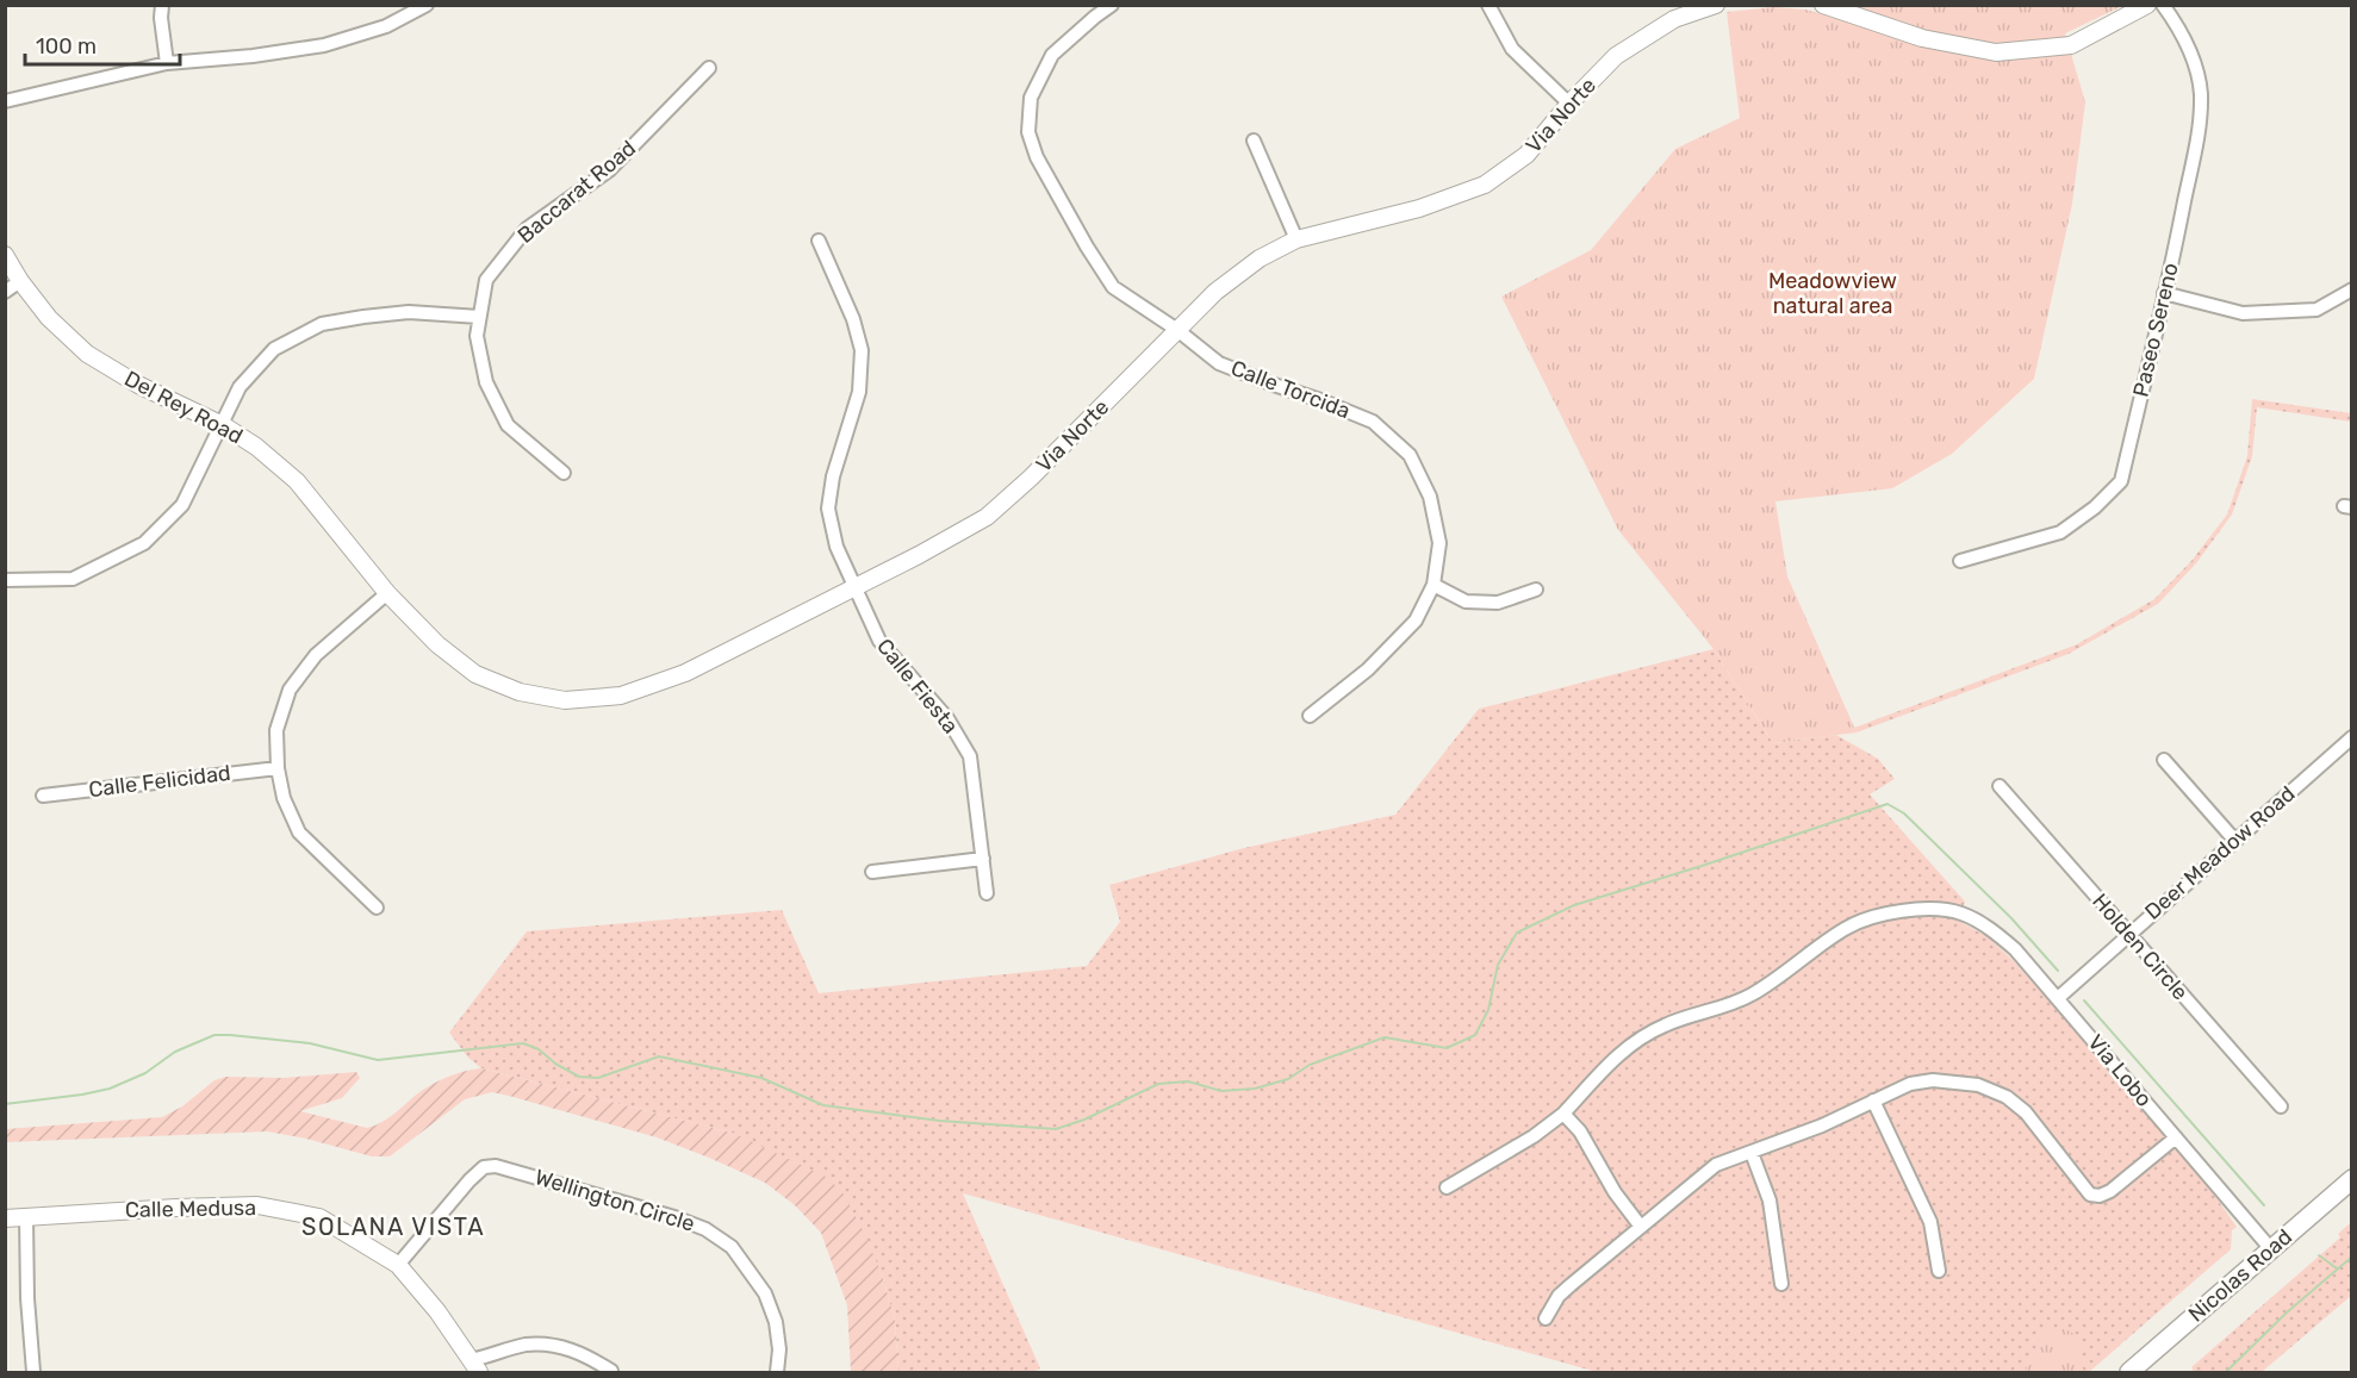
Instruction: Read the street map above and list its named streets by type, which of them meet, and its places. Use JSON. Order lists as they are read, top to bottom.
{
  "streets": {
    "main road": ["Nicolas Road"],
    "street": [
      "Via Norte",
      "Baccarat Road",
      "Paseo Sereno",
      "Calle Torcida",
      "Del Rey Road",
      "Calle Fiesta",
      "Calle Felicidad",
      "Deer Meadow Road",
      "Holden Circle",
      "Via Lobo",
      "Wellington Circle",
      "Calle Medusa"
    ]
  },
  "crossings": [
    ["Via Norte", "Calle Torcida"],
    ["Via Norte", "Del Rey Road"],
    ["Via Norte", "Calle Fiesta"],
    ["Deer Meadow Road", "Holden Circle"],
    ["Deer Meadow Road", "Via Lobo"],
    ["Via Lobo", "Nicolas Road"],
    ["Wellington Circle", "Calle Medusa"]
  ],
  "districts": ["SOLANA VISTA"],
  "parks": ["Meadowview natural area"],
  "scale_bar": "100 m"
}
